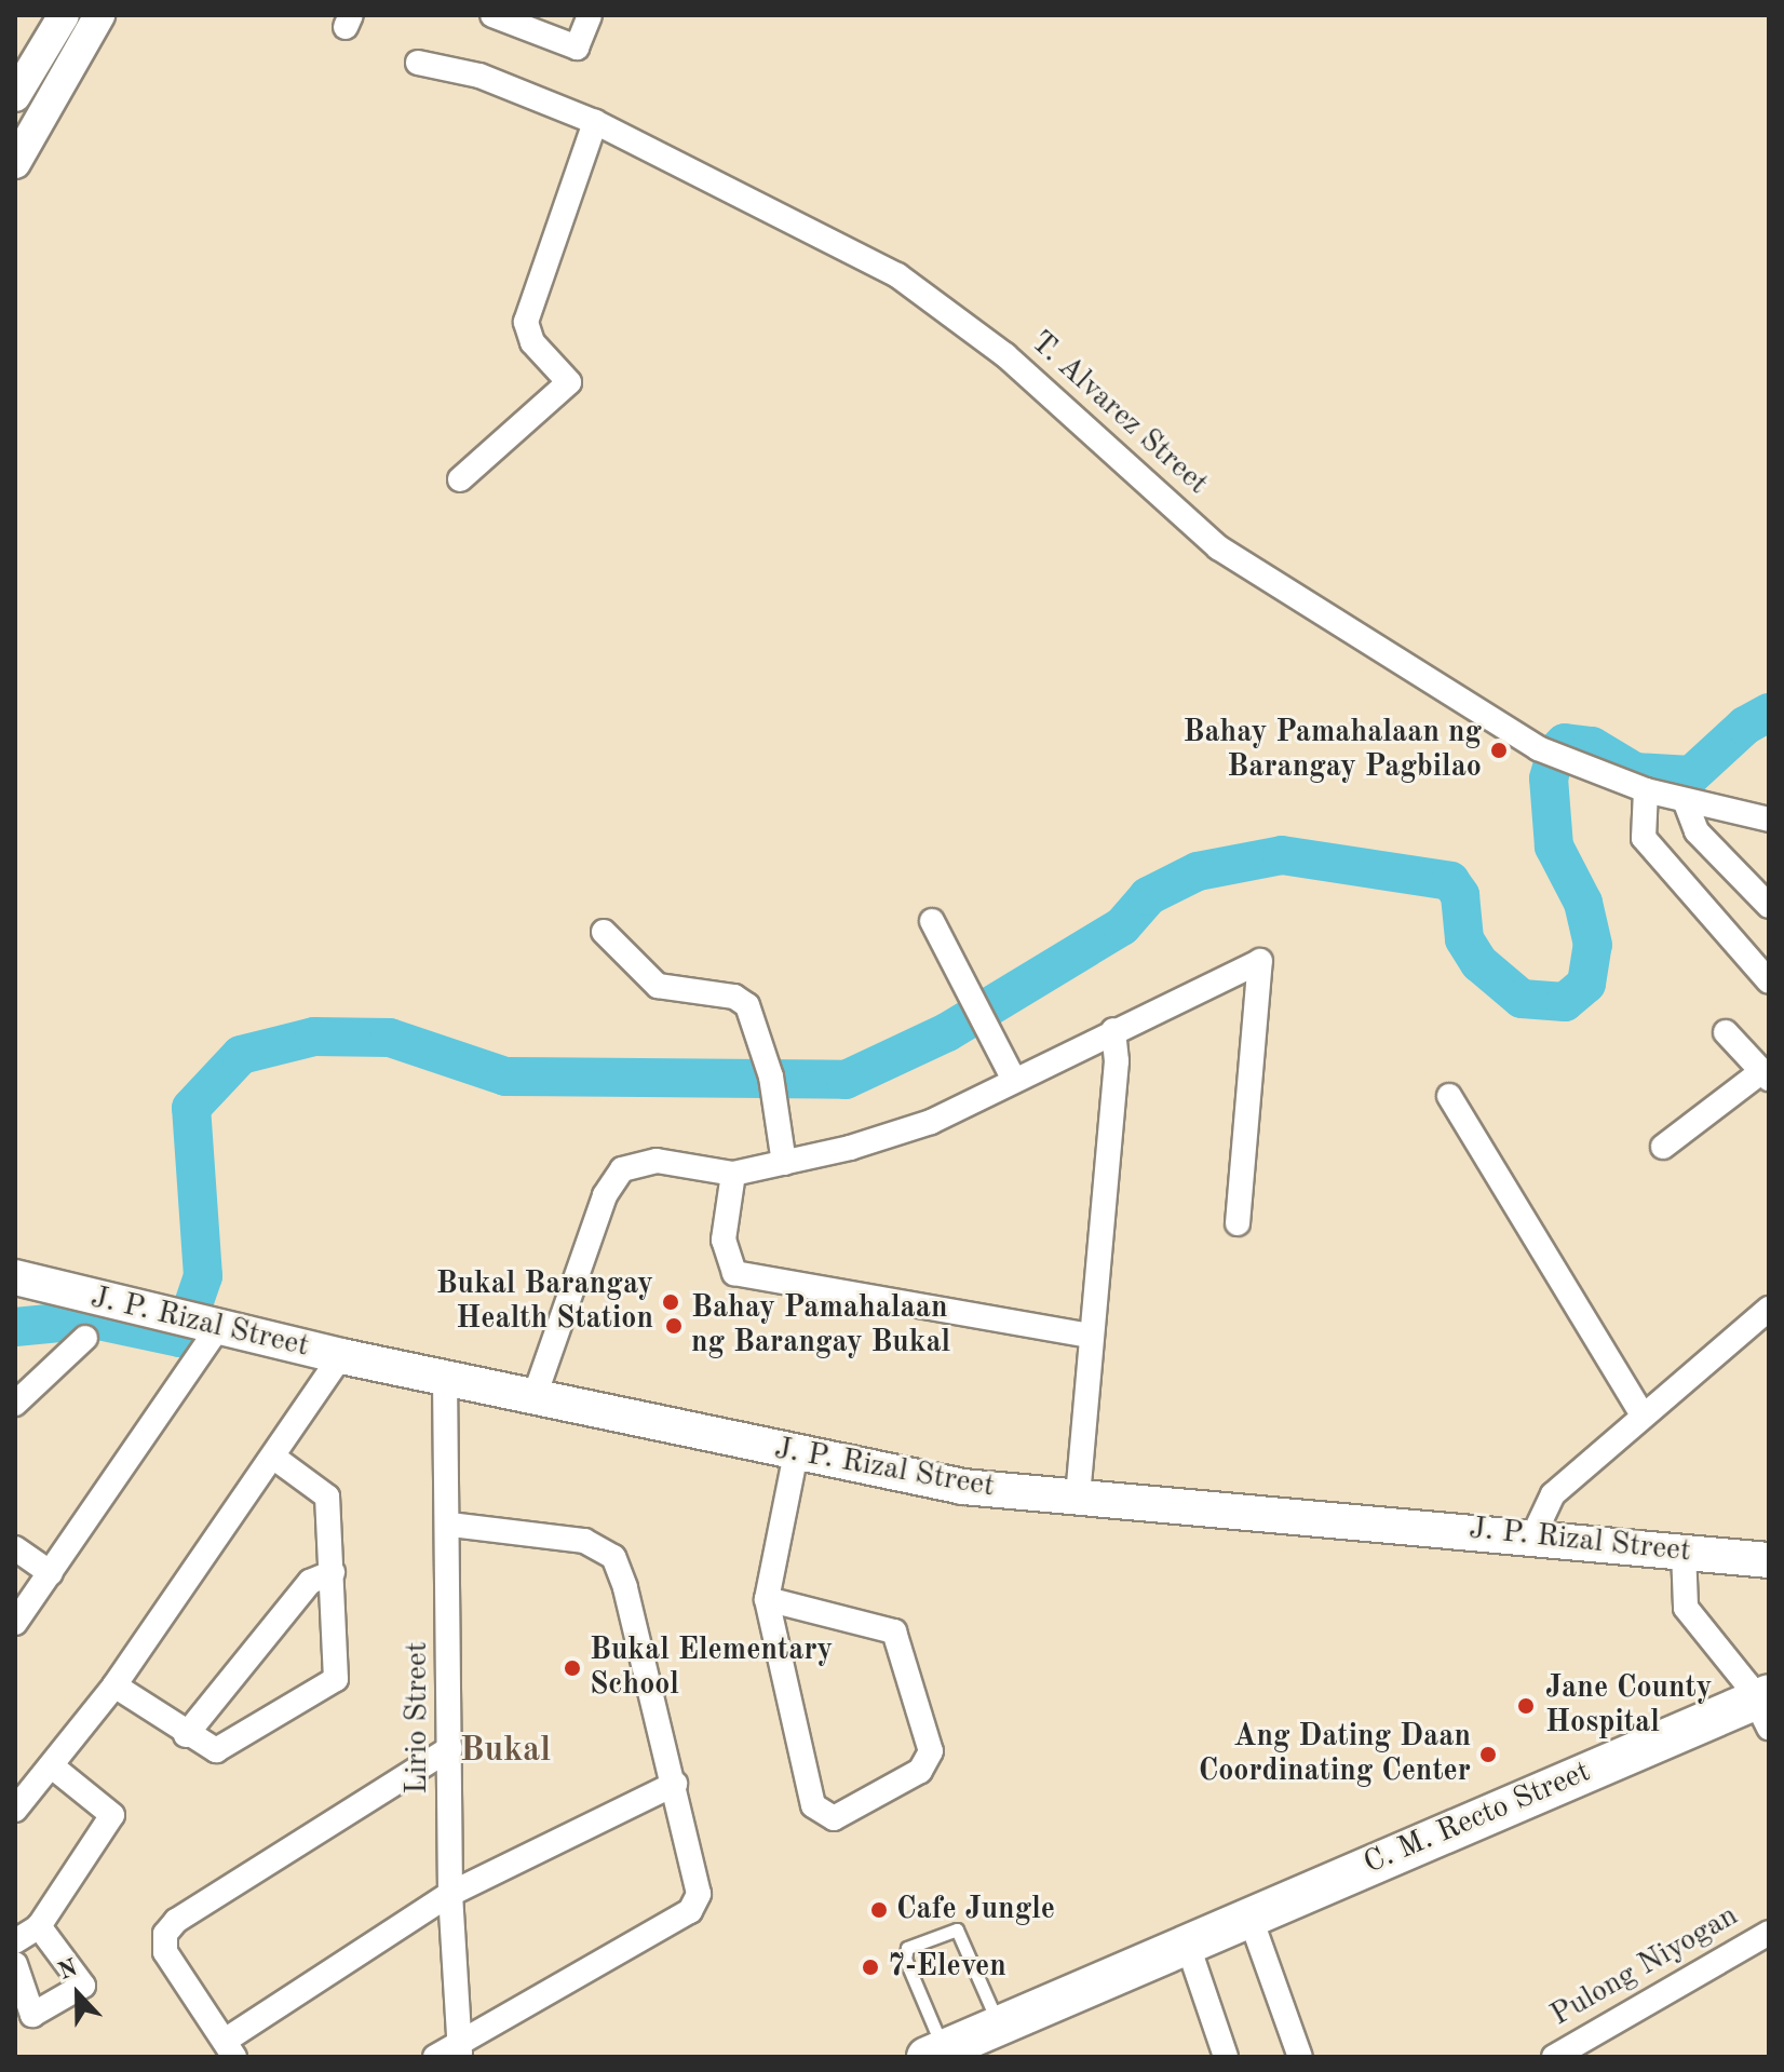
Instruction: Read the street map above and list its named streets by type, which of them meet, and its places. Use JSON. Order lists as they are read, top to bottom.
{
  "streets": {
    "main road": ["J. P. Rizal Street", "C. M. Recto Street"],
    "street": ["T. Alvarez Street", "Lirio Street", "Pulong Niyogan"]
  },
  "crossings": [
    ["J. P. Rizal Street", "Lirio Street"]
  ],
  "districts": ["Bukal"],
  "places": [
    "Bahay Pamahalaan ng Barangay Pagbilao",
    "Bukal Barangay Health Station",
    "Bahay Pamahalaan ng Barangay Bukal",
    "Bukal Elementary School",
    "Jane County Hospital",
    "Ang Dating Daan Coordinating Center",
    "Cafe Jungle",
    "7-Eleven"
  ],
  "north": "top"
}
